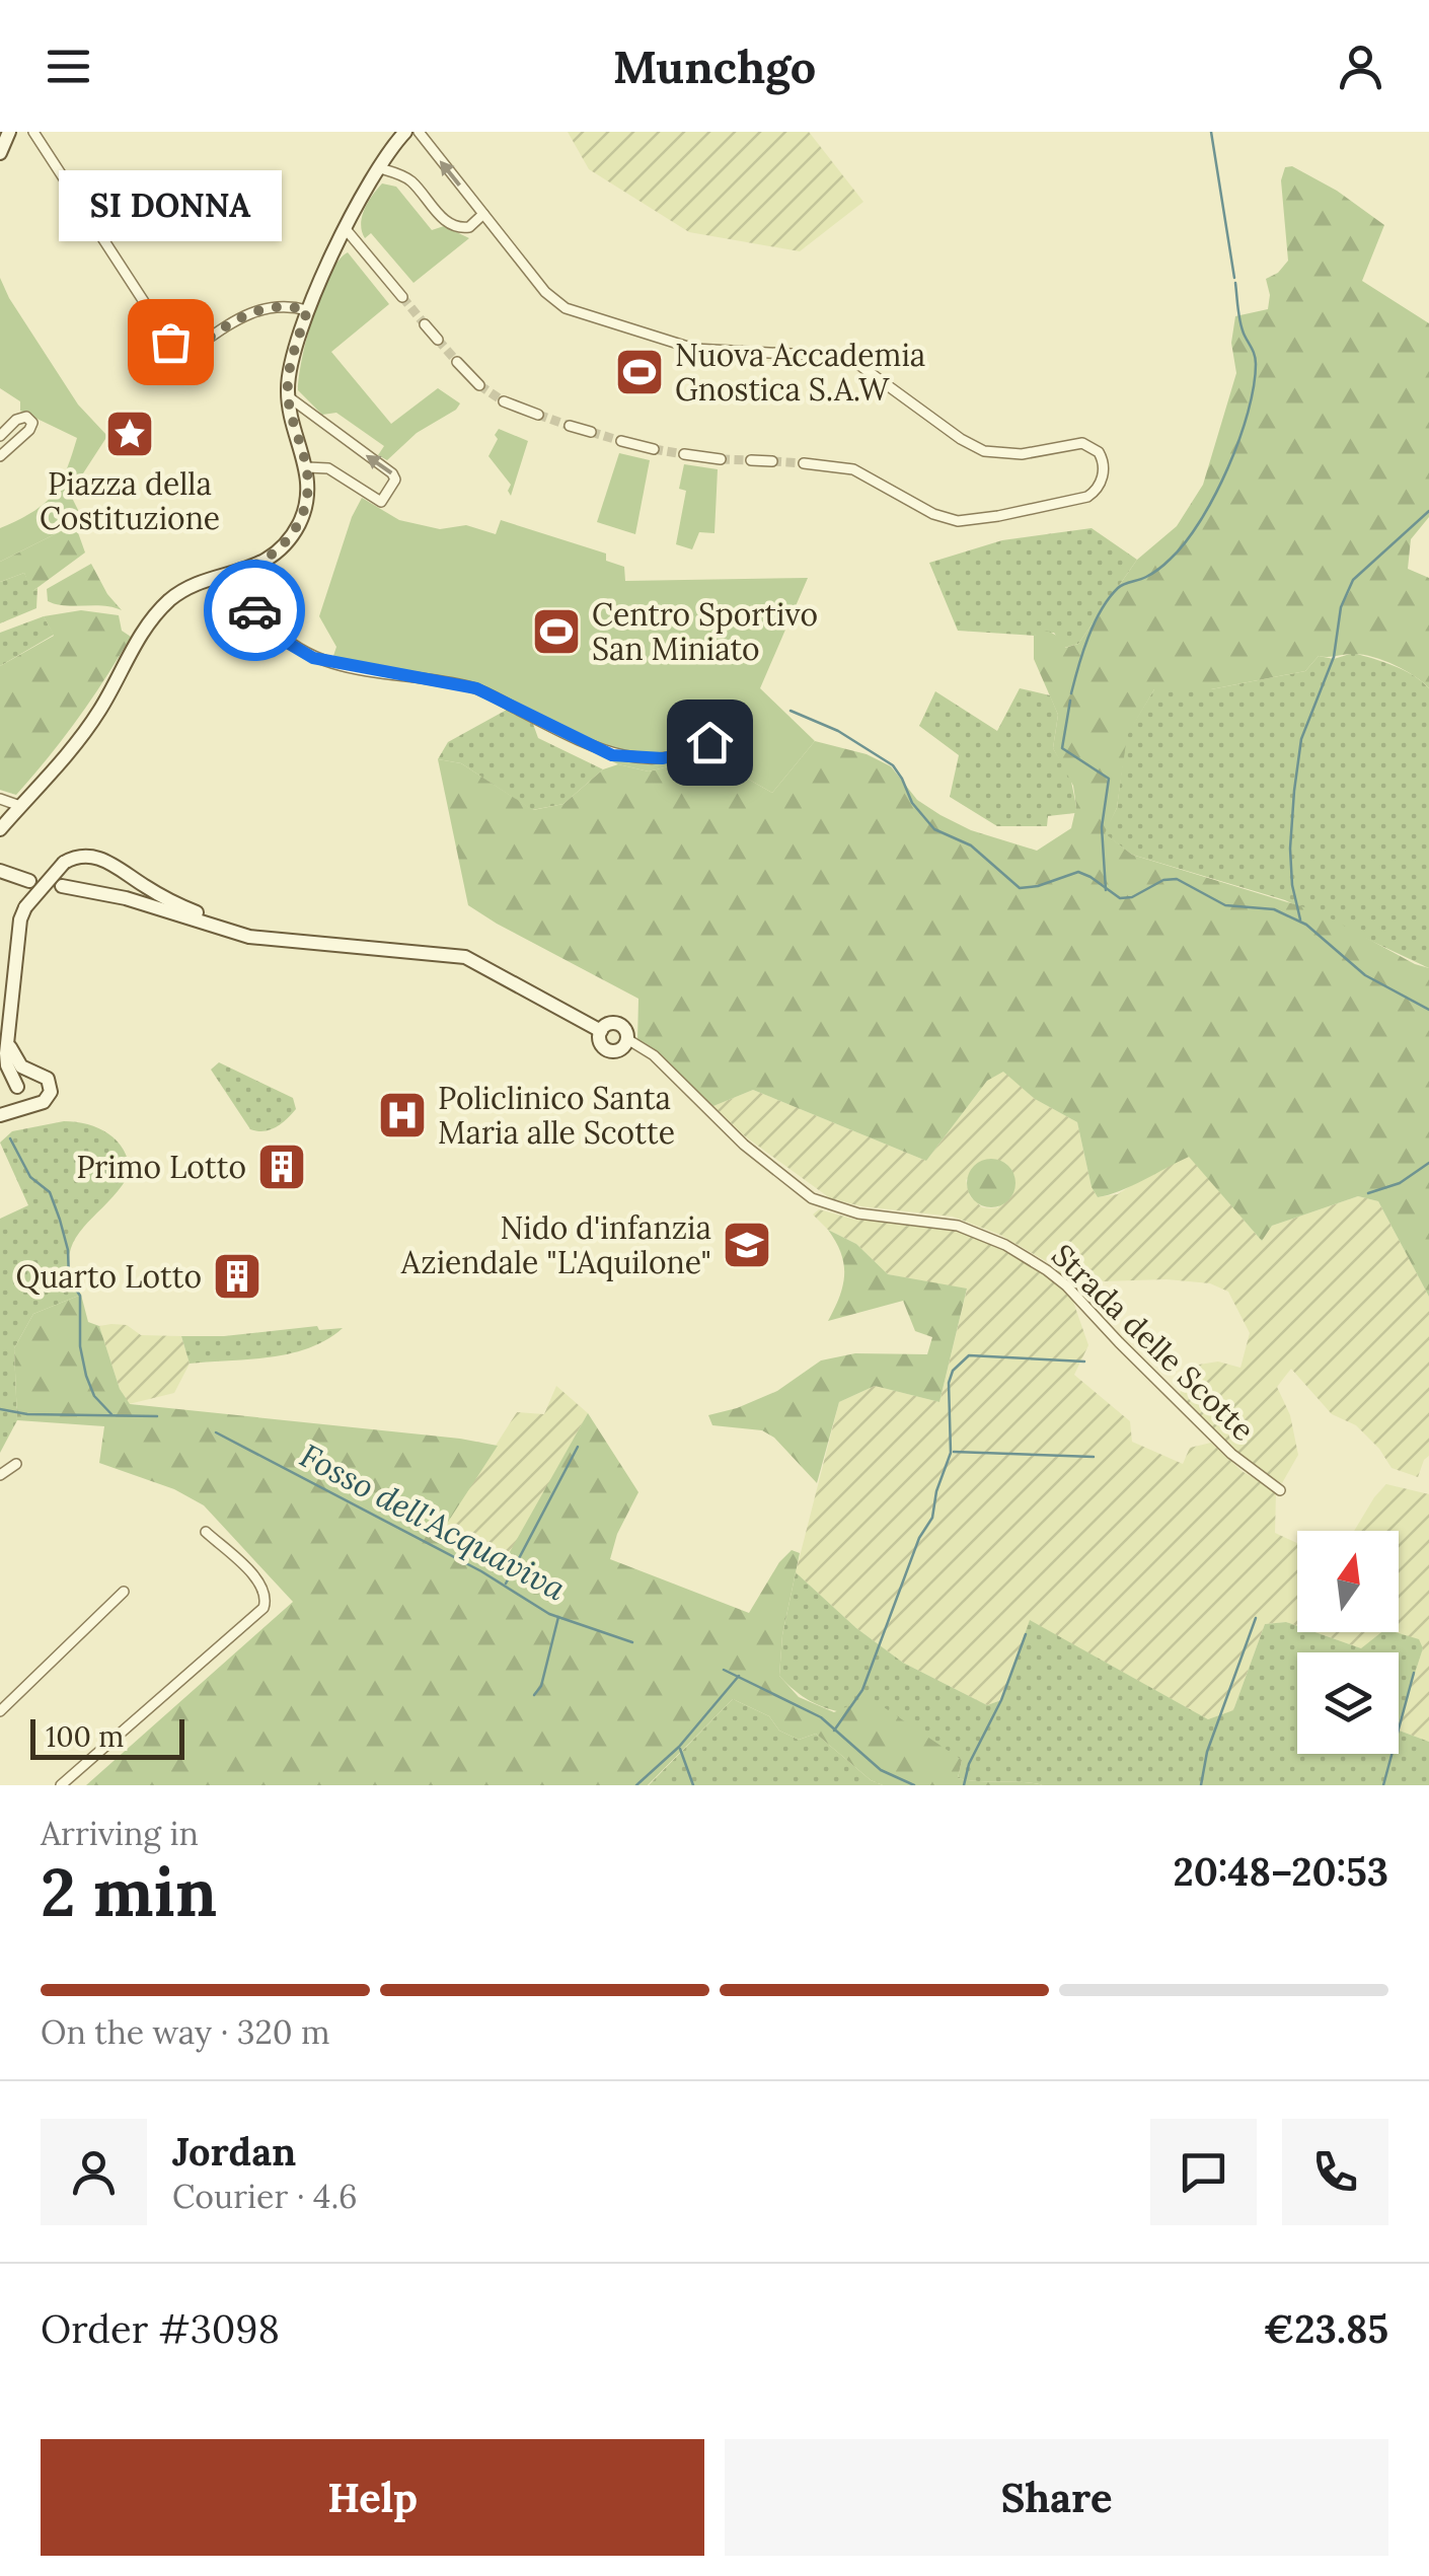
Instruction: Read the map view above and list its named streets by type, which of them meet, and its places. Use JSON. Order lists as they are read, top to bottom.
{
  "streets": {
    "street": ["Strada delle Scotte"]
  },
  "water": ["Fosso dell'Acquaviva"],
  "places": {
    "other": ["SI DONNA"],
    "sports": ["Nuova Accademia Gnostica S.A.W", "Centro Sportivo San Miniato"],
    "place": ["Piazza della Costituzione"],
    "hospital": ["Policlinico Santa Maria alle Scotte"],
    "building": ["Primo Lotto", "Quarto Lotto"],
    "school or university": ["Nido d'infanzia Aziendale \"L'Aquilone\""]
  },
  "scale_bar": "100 m",
  "north": "top",
  "page": {
    "header": "Munchgo",
    "bubble": "SI DONNA",
    "scale": "100 m",
    "heading": ["2 min", "Arriving in", "20:48–20:53"],
    "panel": [
      "Jordan",
      "Courier · 4.6",
      "Order #3098",
      "€23.85"
    ],
    "bar": "On the way · 320 m",
    "buttons": ["Help", "Share"]
  }
}
